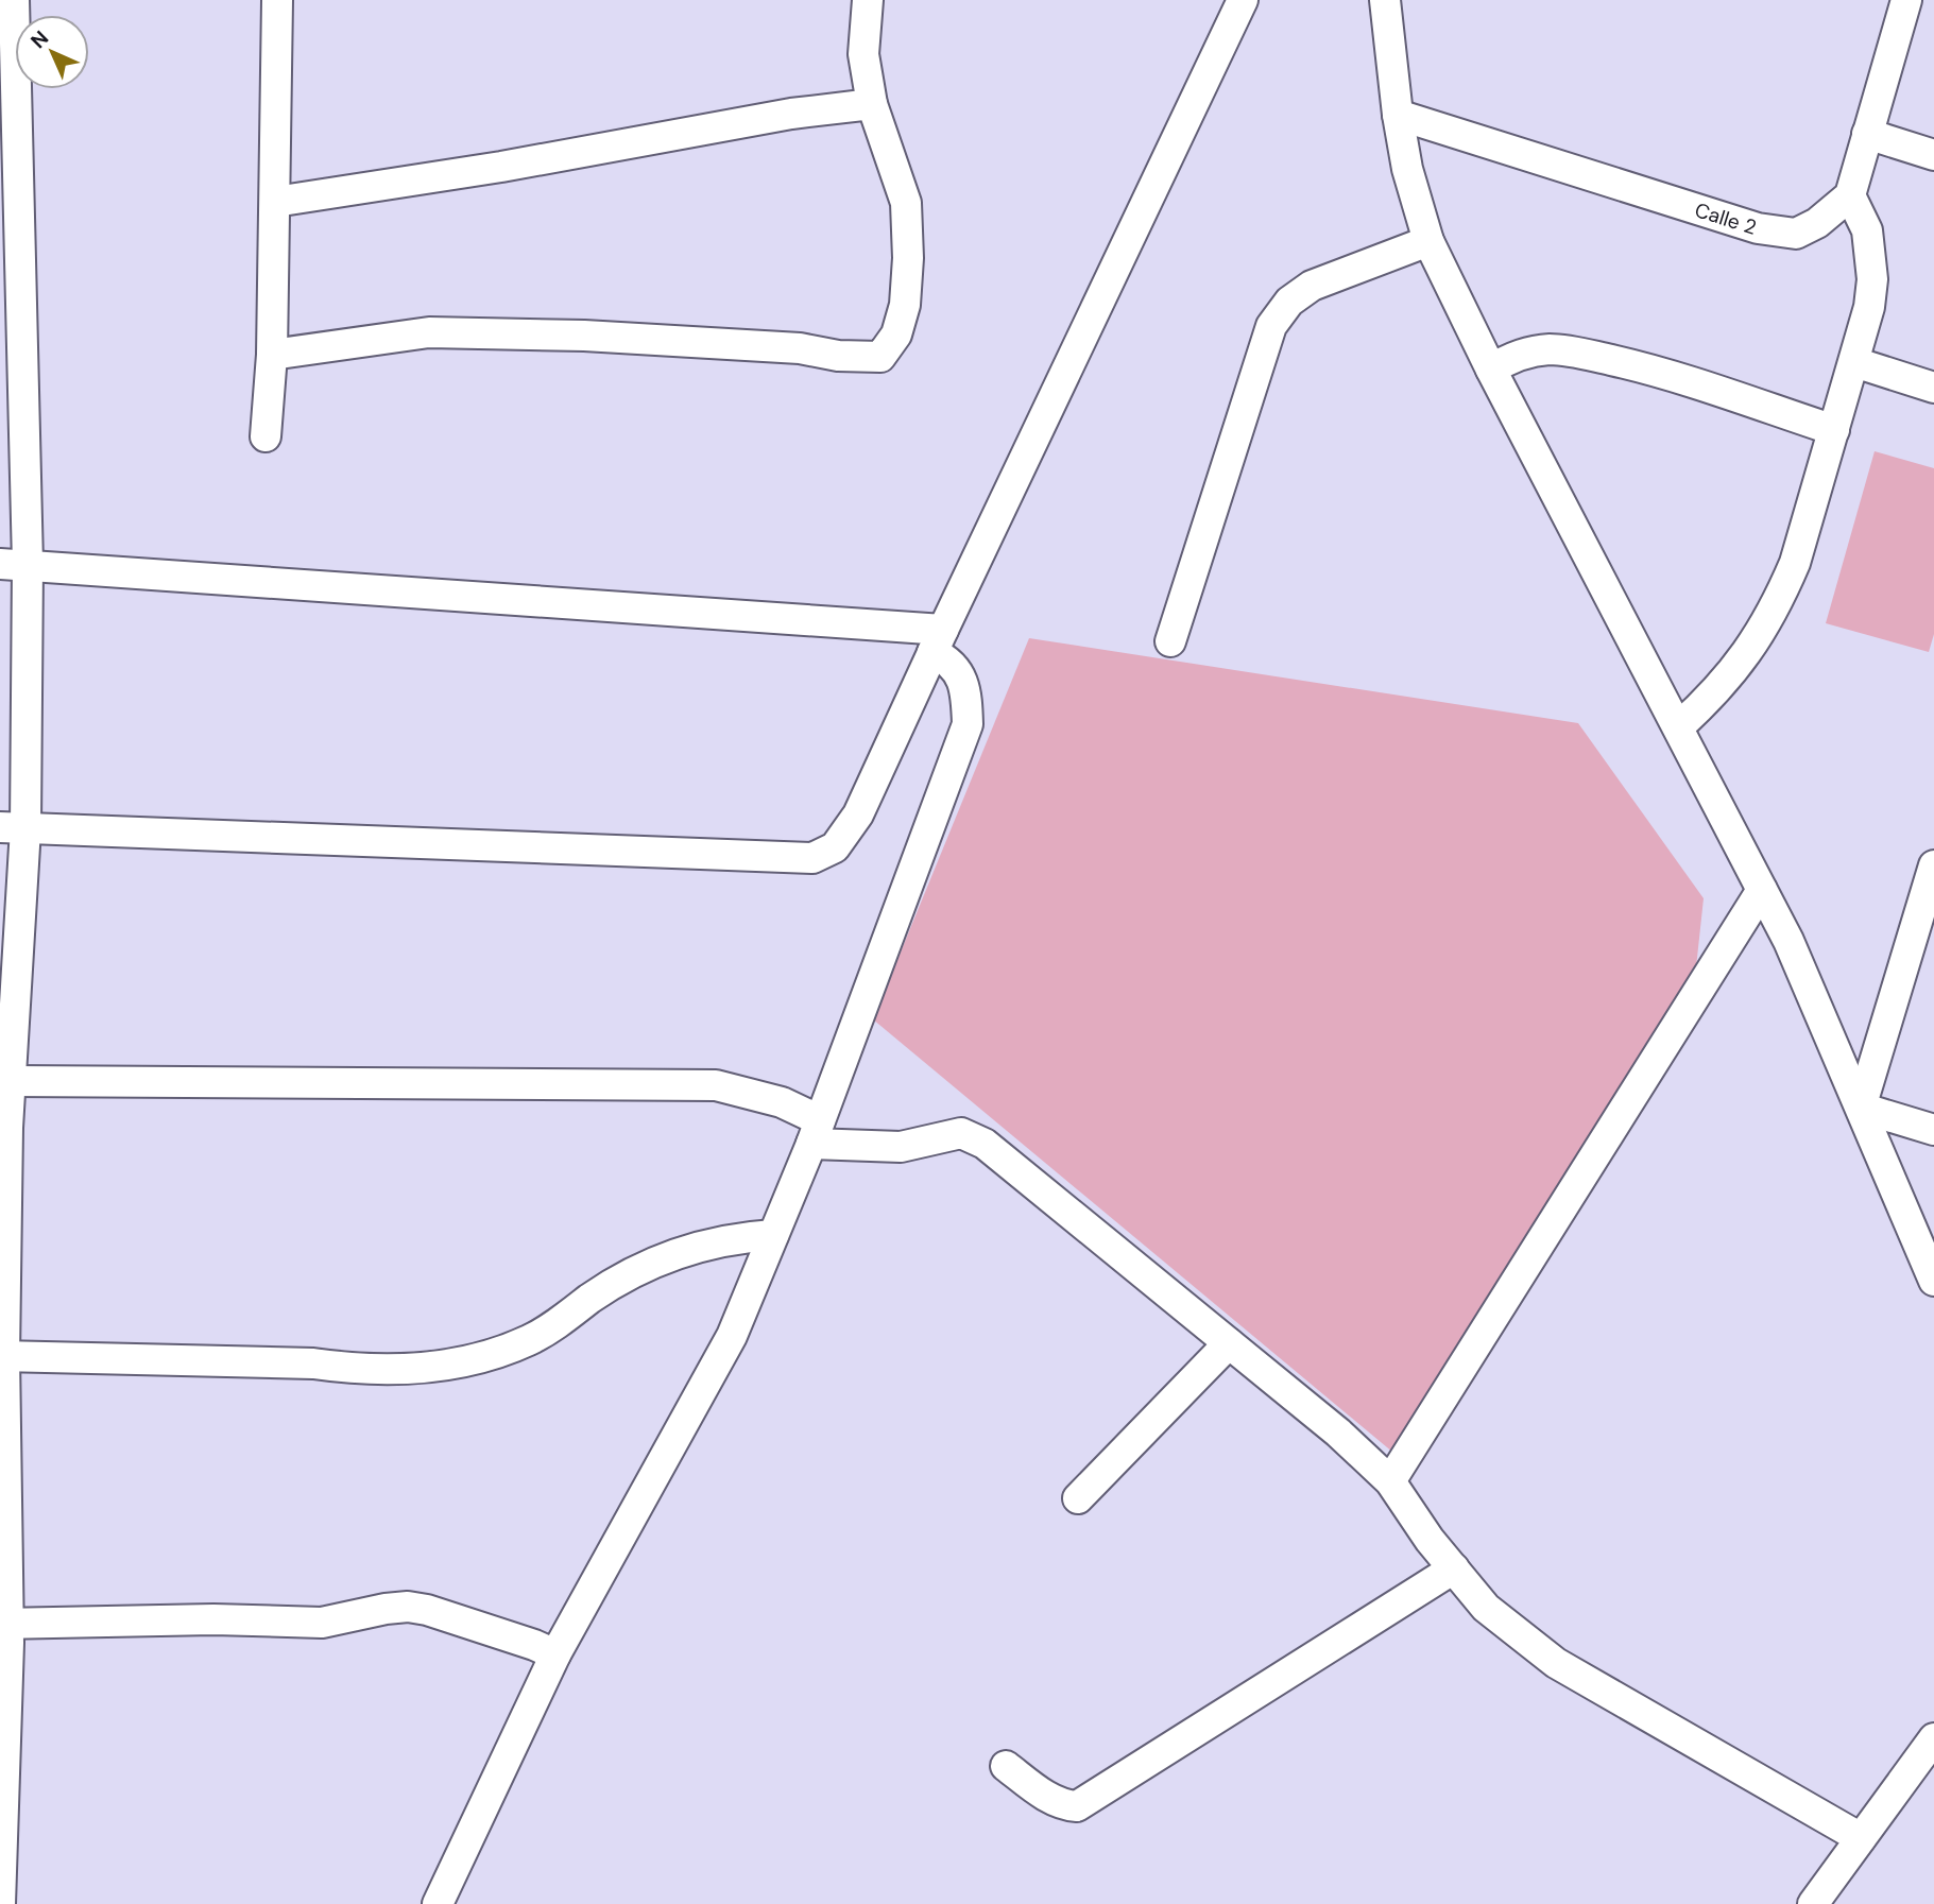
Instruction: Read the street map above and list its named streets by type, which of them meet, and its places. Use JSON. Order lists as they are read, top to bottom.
{
  "streets": {
    "street": ["Calle 2"]
  },
  "north": "top left"
}
